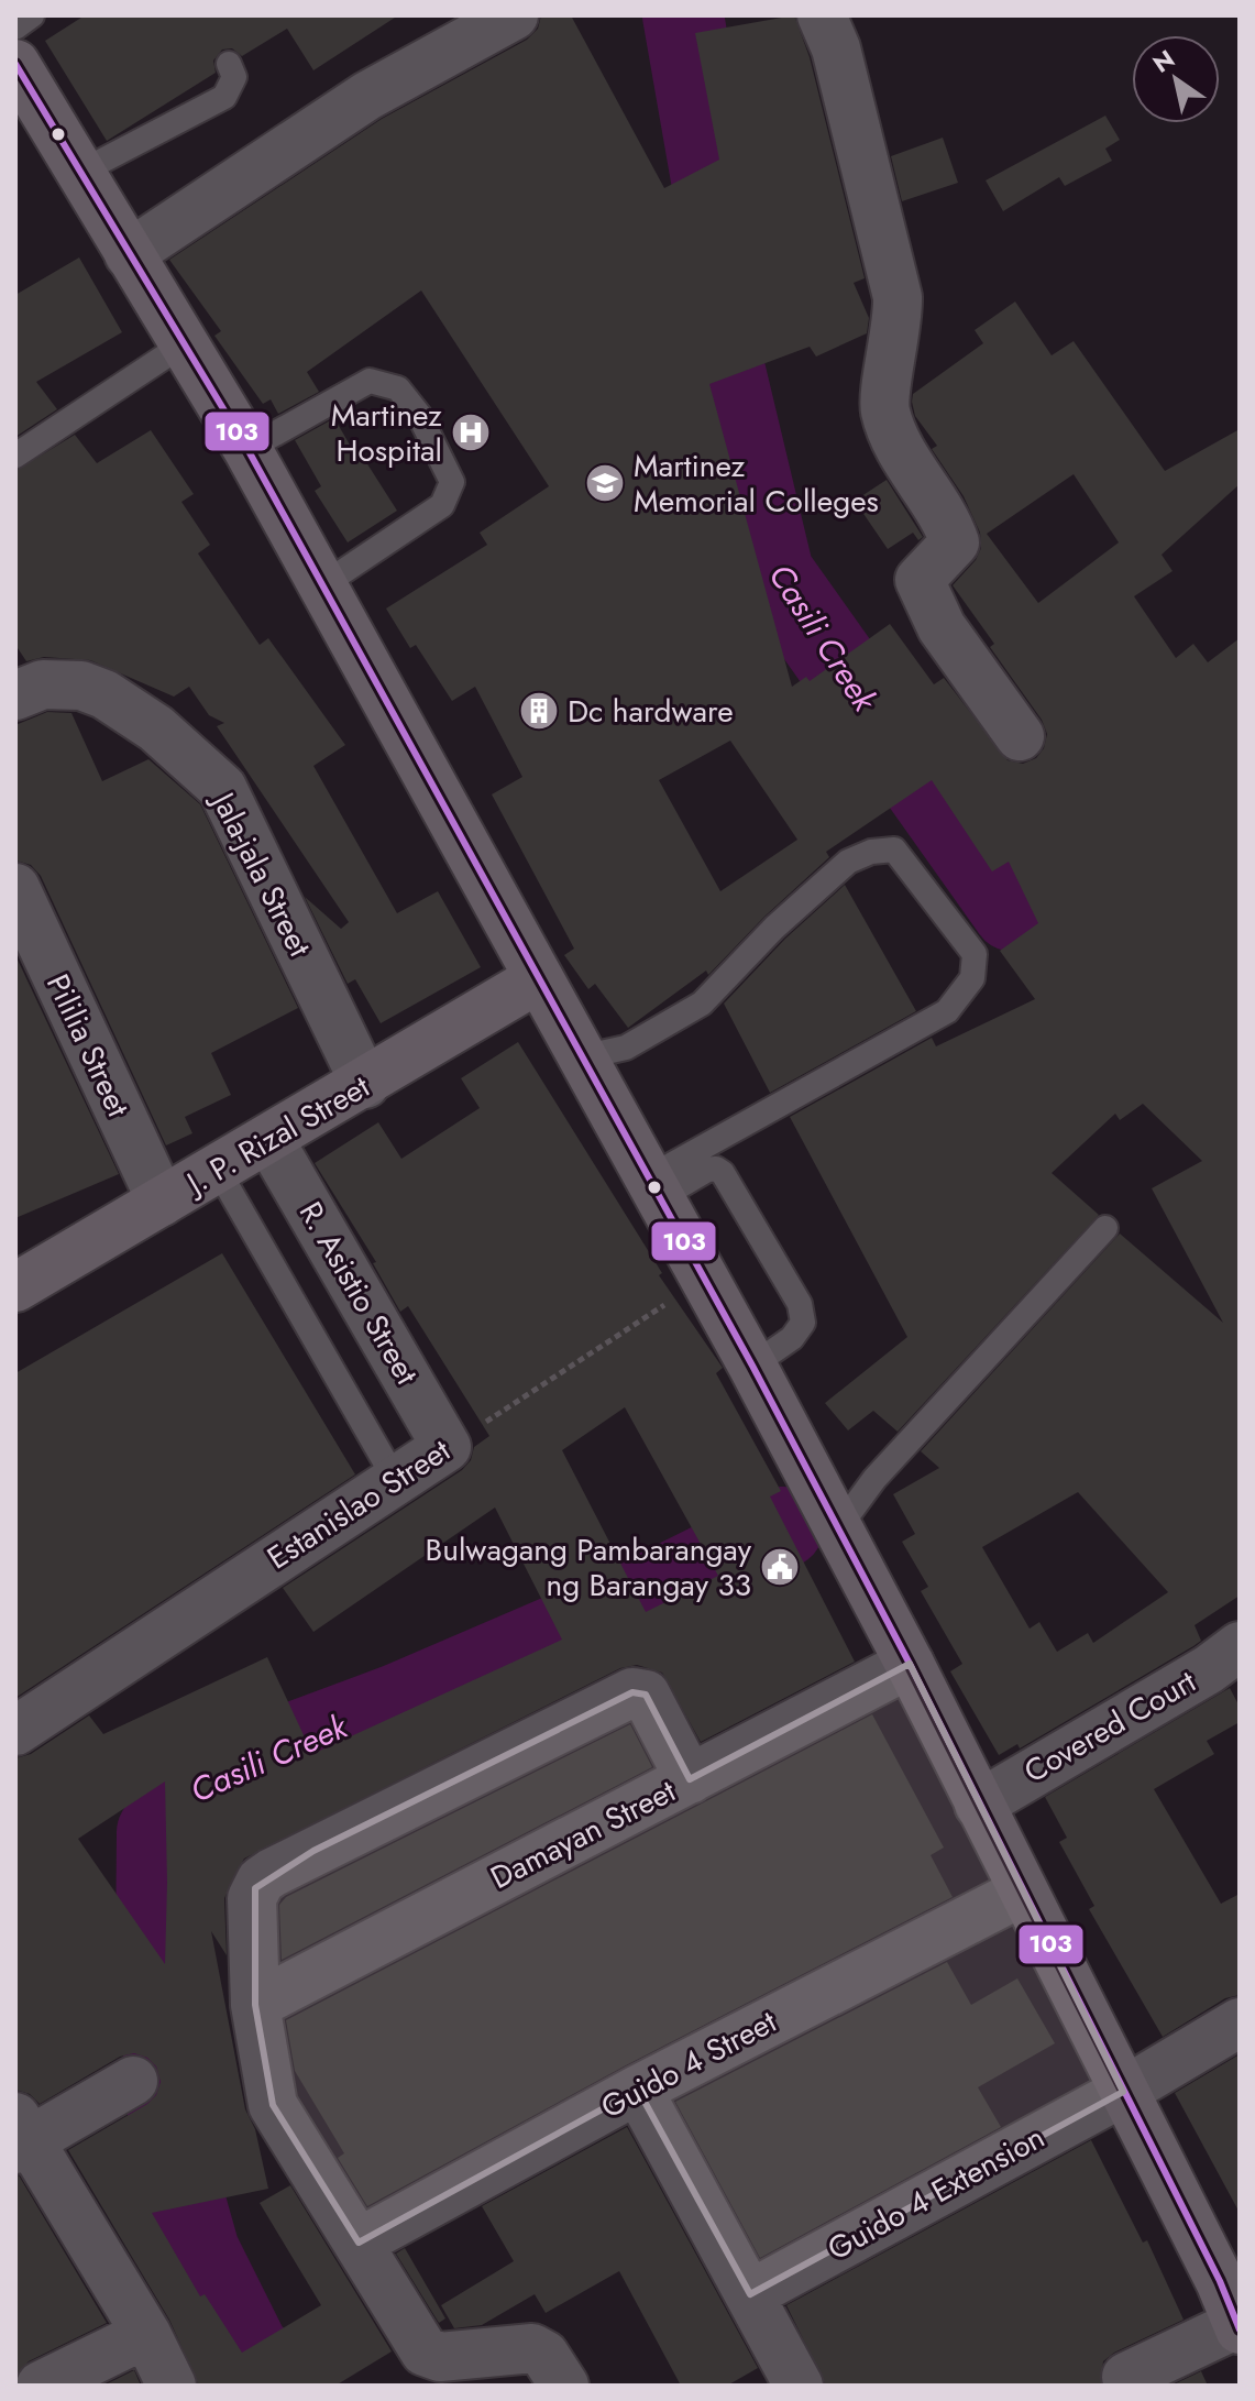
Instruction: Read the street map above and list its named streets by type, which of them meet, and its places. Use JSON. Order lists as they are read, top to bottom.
{
  "streets": {
    "main road": ["J. P. Rizal Street"],
    "street": [
      "Jala-jala Street",
      "Pililia Street",
      "R. Asistio Street",
      "Estanislao Street",
      "Covered Court",
      "Damayan Street",
      "Guido 4 Street",
      "Guido 4 Extension"
    ]
  },
  "crossings": [
    ["Jala-jala Street", "J. P. Rizal Street"],
    ["Pililia Street", "J. P. Rizal Street"],
    ["J. P. Rizal Street", "R. Asistio Street"],
    ["R. Asistio Street", "Estanislao Street"]
  ],
  "water": ["Casili Creek"],
  "places": {
    "hospital": ["Martinez Hospital"],
    "school or university": ["Martinez Memorial Colleges"],
    "building": ["Dc hardware"],
    "public building": ["Bulwagang Pambarangay ng Barangay 33"]
  },
  "lines": ["transit line 103"],
  "north": "top left"
}
